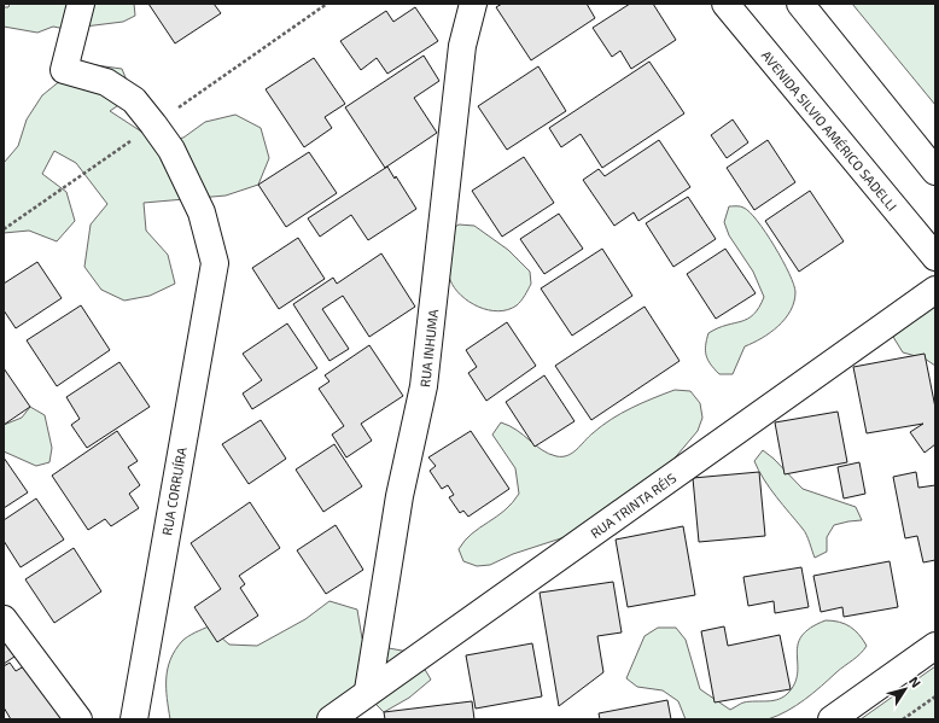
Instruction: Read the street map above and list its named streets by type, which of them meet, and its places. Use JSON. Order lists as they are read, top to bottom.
{
  "streets": {
    "street": [
      "AVENIDA SILVIO AMÉRICO SADELLI",
      "RUA INHUMA",
      "RUA CORRUÍRA",
      "RUA TRINTA RÉIS"
    ]
  },
  "crossings": [
    ["RUA INHUMA", "RUA TRINTA RÉIS"]
  ],
  "north": "top right"
}
